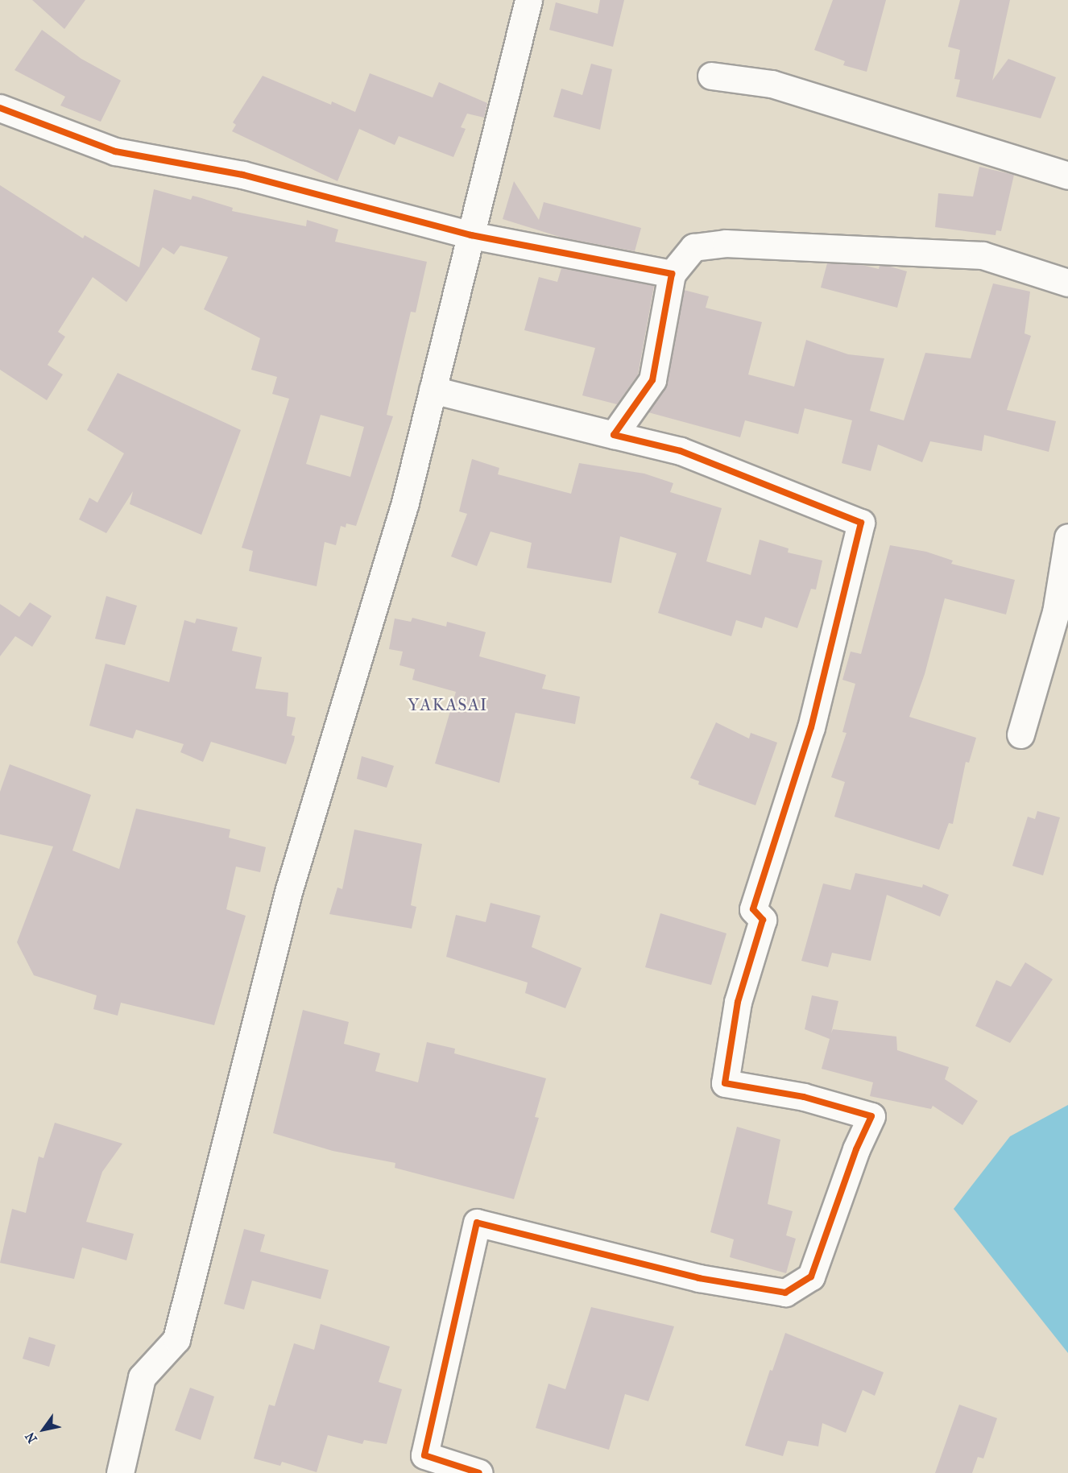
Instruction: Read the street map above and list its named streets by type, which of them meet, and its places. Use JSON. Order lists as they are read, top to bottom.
{
  "districts": ["YAKASAI"],
  "north": "bottom left"
}
